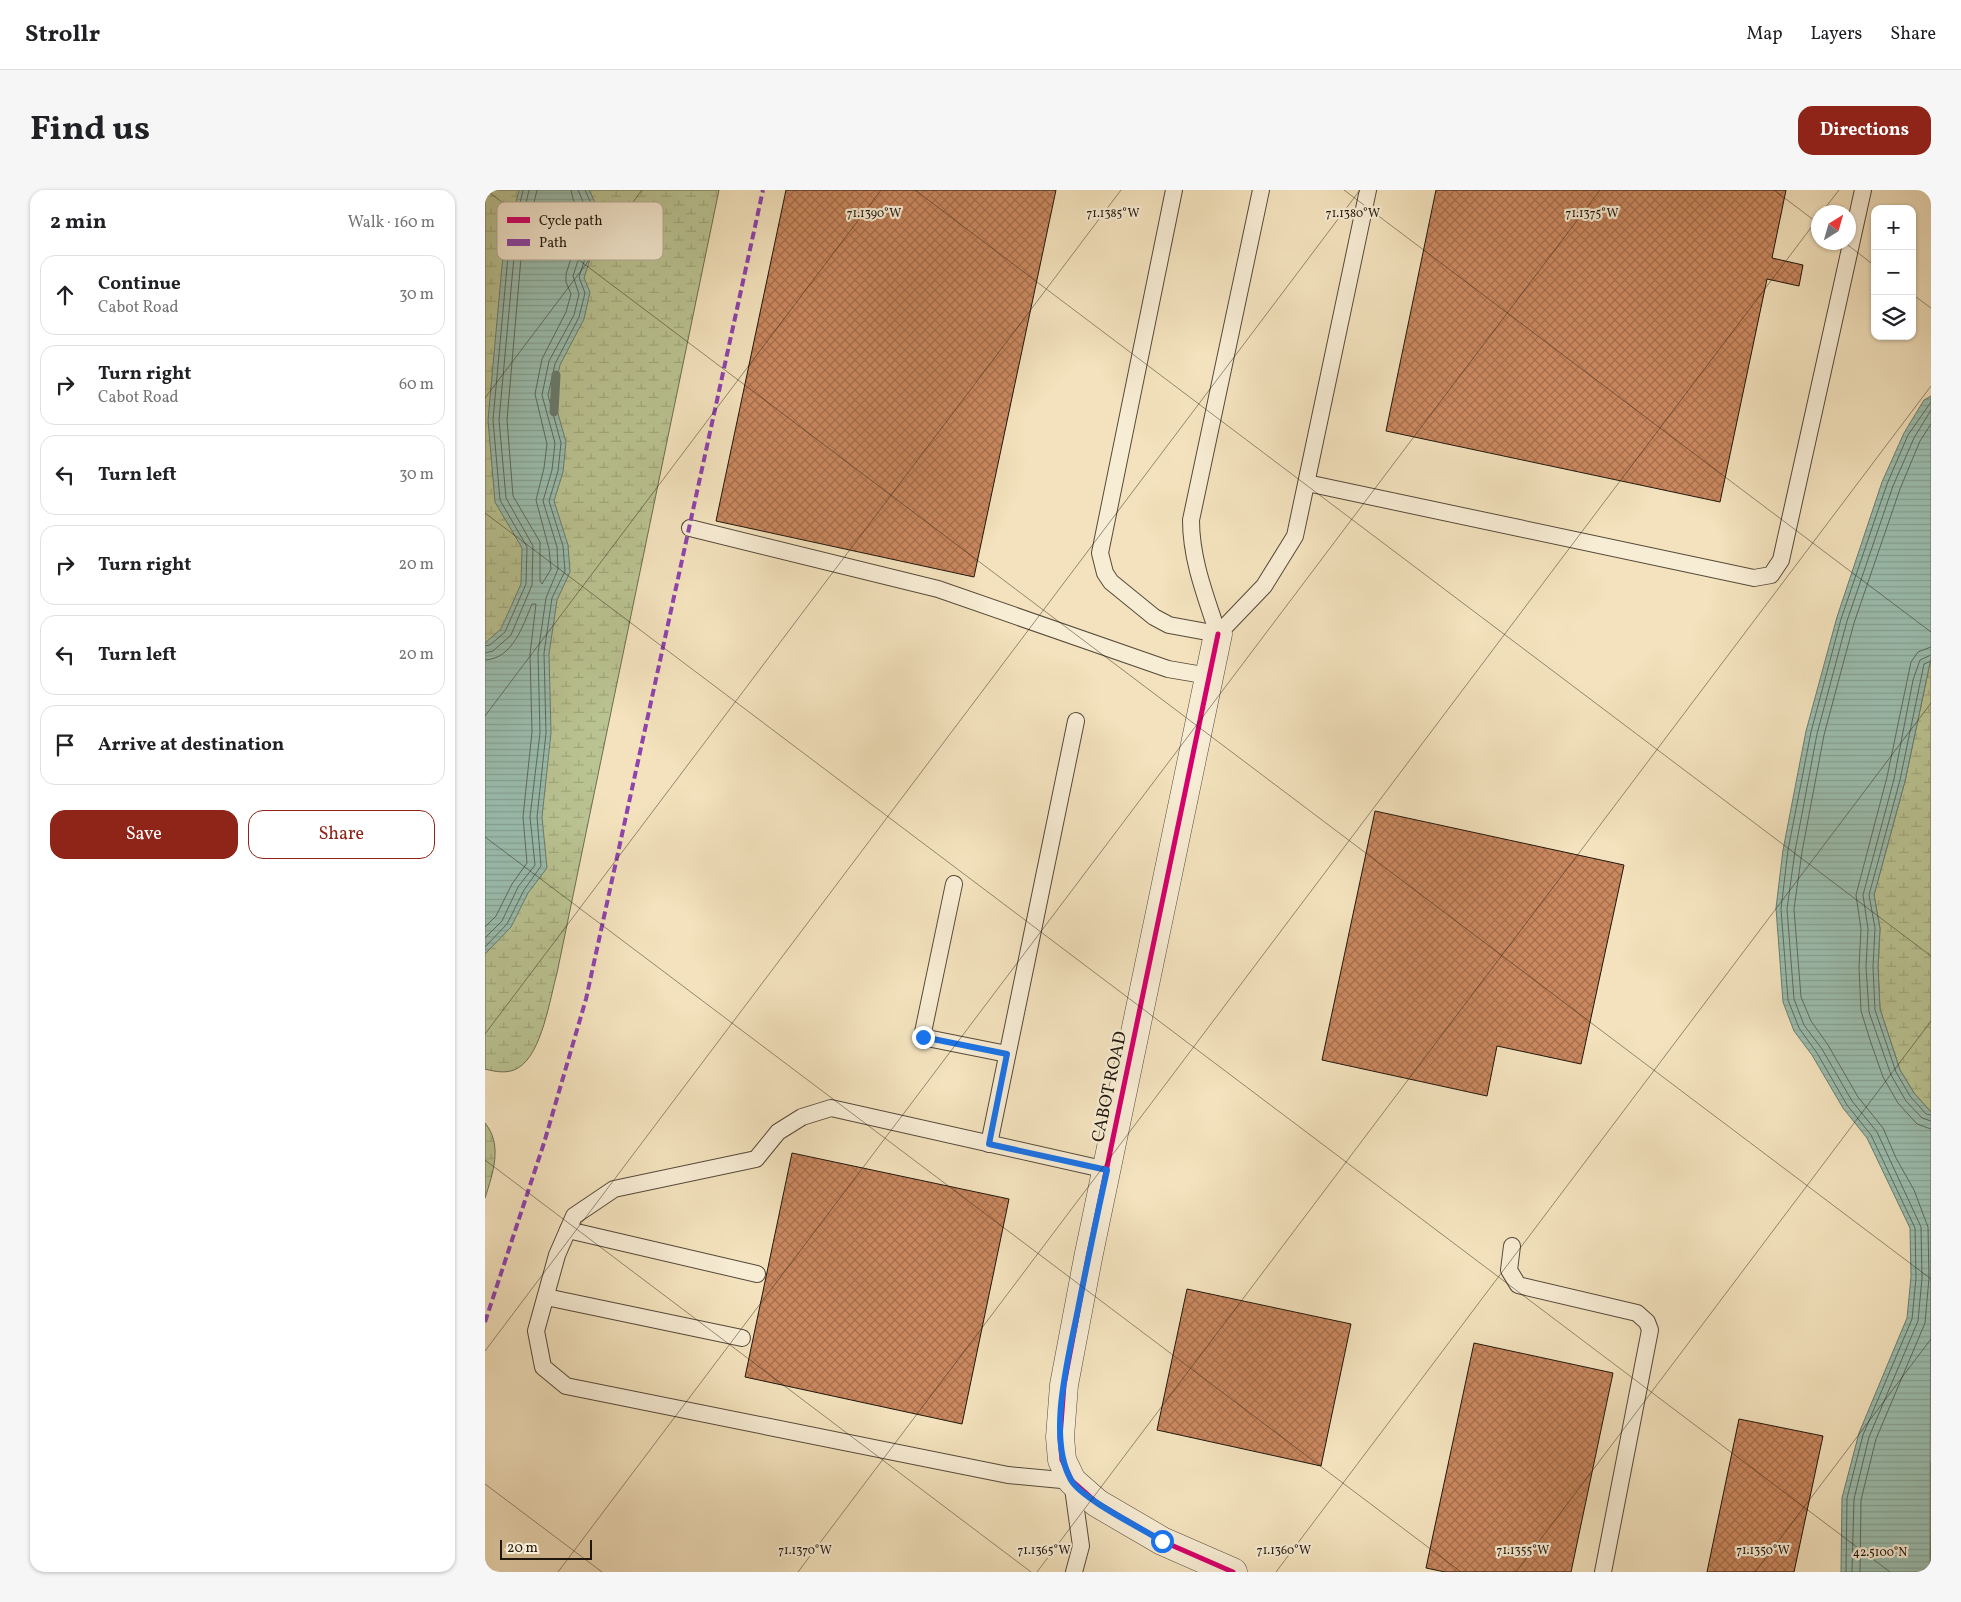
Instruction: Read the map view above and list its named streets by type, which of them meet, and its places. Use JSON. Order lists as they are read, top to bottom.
{
  "streets": {
    "street": ["CABOT ROAD"]
  },
  "legend": ["Cycle path", "Path"],
  "scale_bar": "20 m",
  "north": "top right",
  "page": {
    "header": "Strollr",
    "nav": ["Map", "Layers", "Share"],
    "title": "Find us",
    "buttons": [
      "Directions",
      ["Save", "Share"]
    ],
    "heading": ["2 min", "Walk · 160 m"],
    "map_buttons": ["+", "−"],
    "list": [
      ["Continue", "Cabot Road", "30 m"],
      ["Turn right", "Cabot Road", "60 m"],
      ["Turn left", "30 m"],
      ["Turn right", "20 m"],
      ["Turn left", "20 m"],
      "Arrive at destination"
    ],
    "scale": "20 m"
  },
  "coordinates": [
    "71.1390°W",
    "71.1385°W",
    "71.1380°W",
    "71.1375°W",
    "71.1370°W",
    "71.1365°W",
    "71.1360°W",
    "71.1355°W",
    "71.1350°W",
    "42.5100°N"
  ]
}
